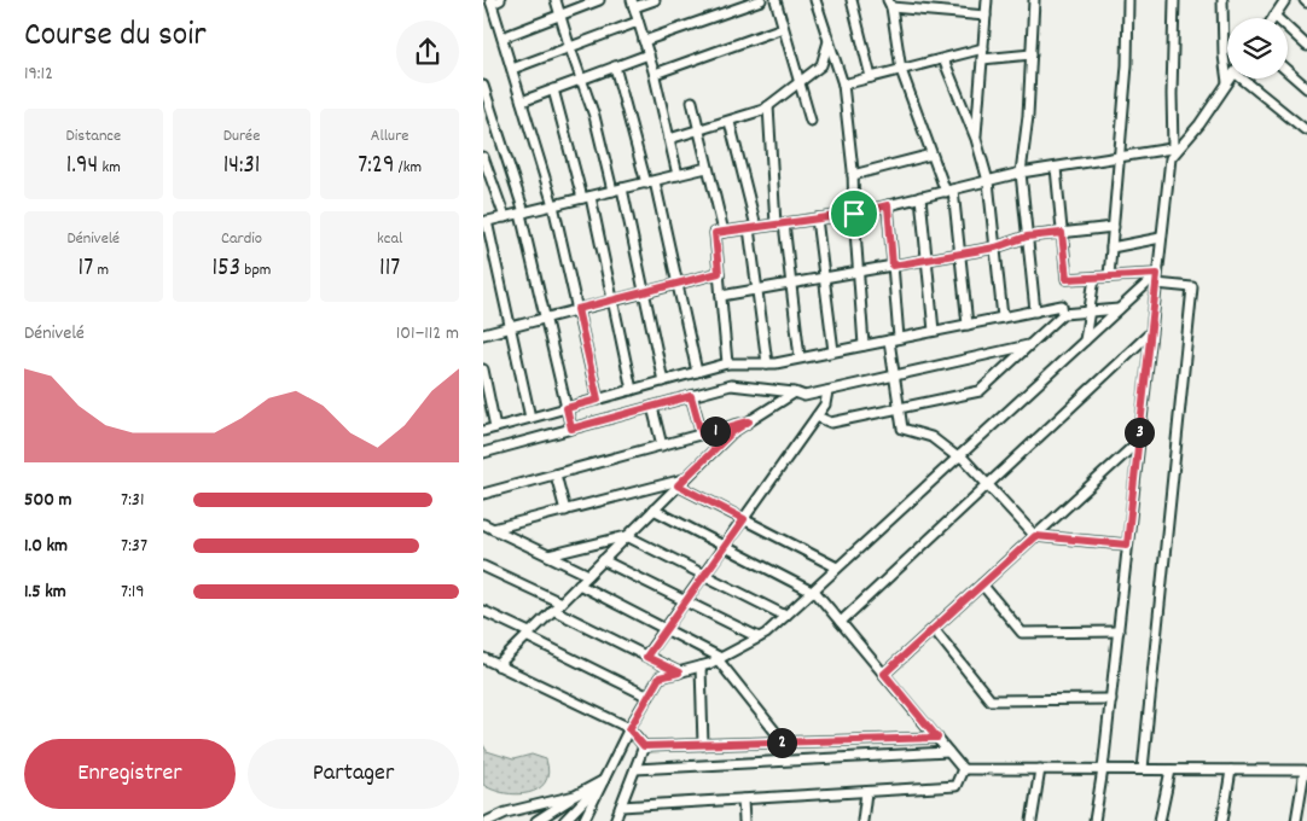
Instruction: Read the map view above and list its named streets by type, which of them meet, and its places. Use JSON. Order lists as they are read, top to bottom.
{
  "page": {
    "heading": ["Course du soir", "19:12"],
    "stats": [
      ["Distance", "1.94 km"],
      ["Durée", "14:31"],
      ["Allure", "7:29 /km"],
      ["Dénivelé", "17 m"],
      ["Cardio", "153 bpm"],
      ["kcal", "117"]
    ],
    "chart": ["Dénivelé", "101–112 m"],
    "pins": ["1", "3", "2"],
    "list": [
      {
        "name": "500 m",
        "note": "7:31"
      },
      {
        "name": "1.0 km",
        "note": "7:37"
      },
      {
        "name": "1.5 km",
        "note": "7:19"
      }
    ],
    "buttons": ["Enregistrer", "Partager"]
  }
}
